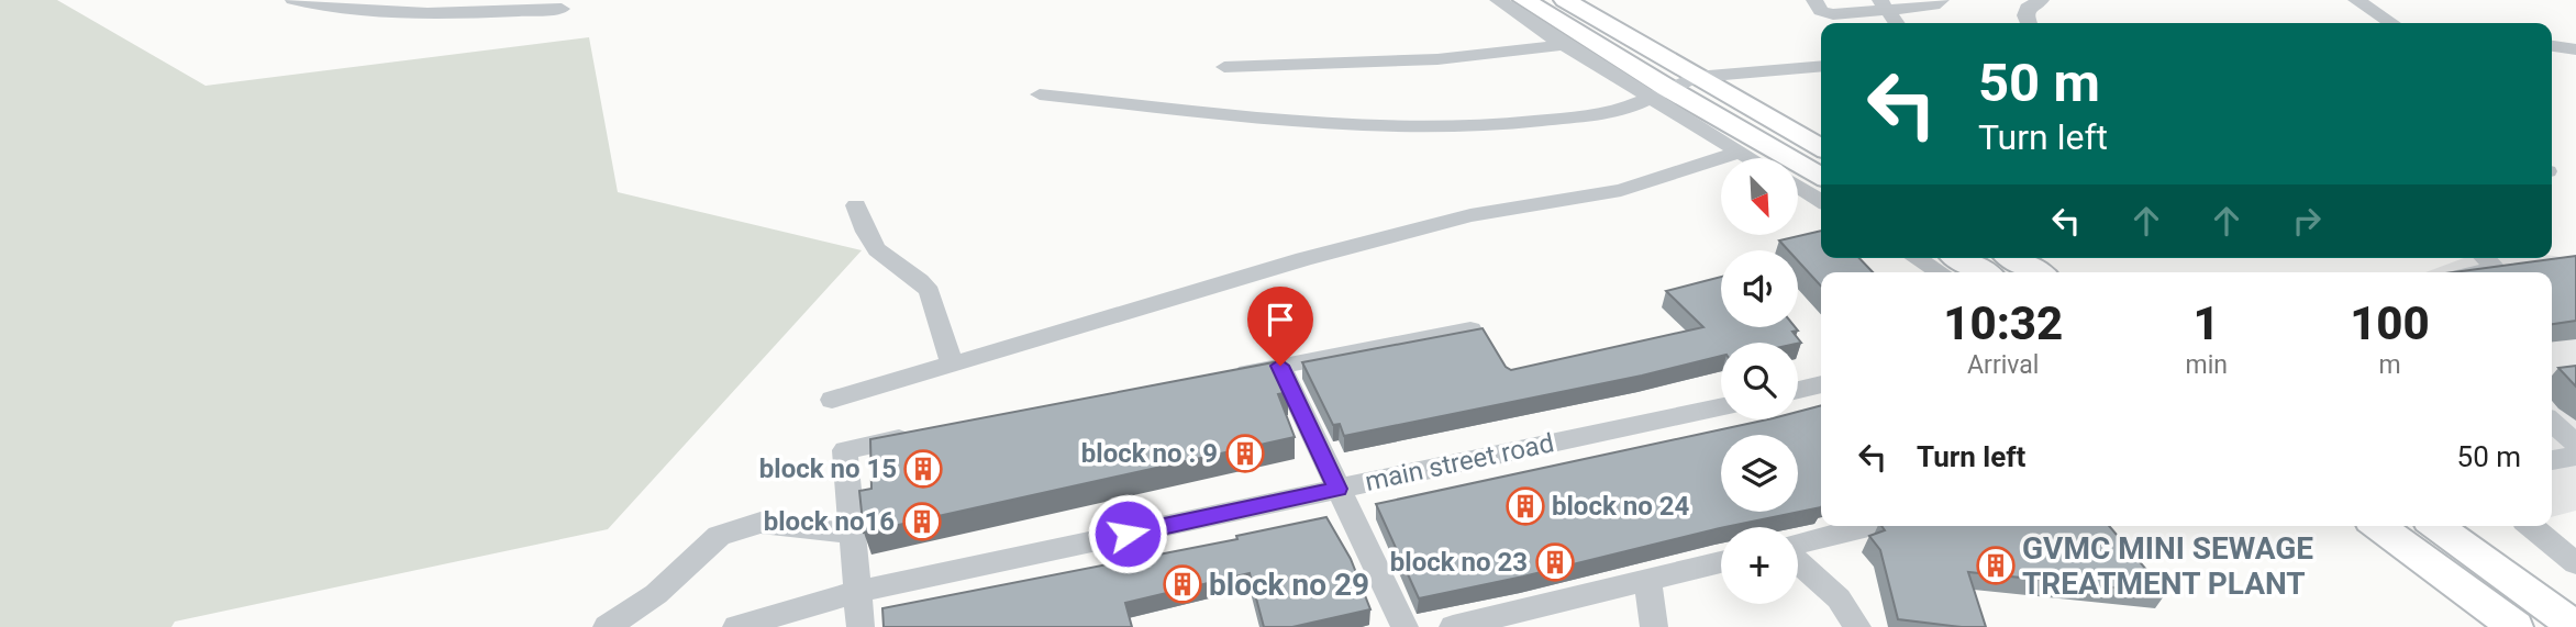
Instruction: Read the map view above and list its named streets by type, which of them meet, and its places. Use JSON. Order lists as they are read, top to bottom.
{
  "streets": {
    "street": ["main street road"]
  },
  "places": {
    "building": [
      "block no : 9",
      "block no 15",
      "block no 24",
      "block no16",
      "block no 23",
      "GVMC MINI SEWAGE TREATMENT PLANT",
      "block no 29"
    ]
  },
  "north": "bottom right",
  "page": {
    "turn": ["50 m", "Turn left"],
    "map_buttons": "+",
    "eta": [
      "10:32",
      "Arrival",
      "1",
      "min",
      "100",
      "m"
    ],
    "list": [
      {
        "name": "Turn left",
        "value": "50 m"
      }
    ]
  }
}
